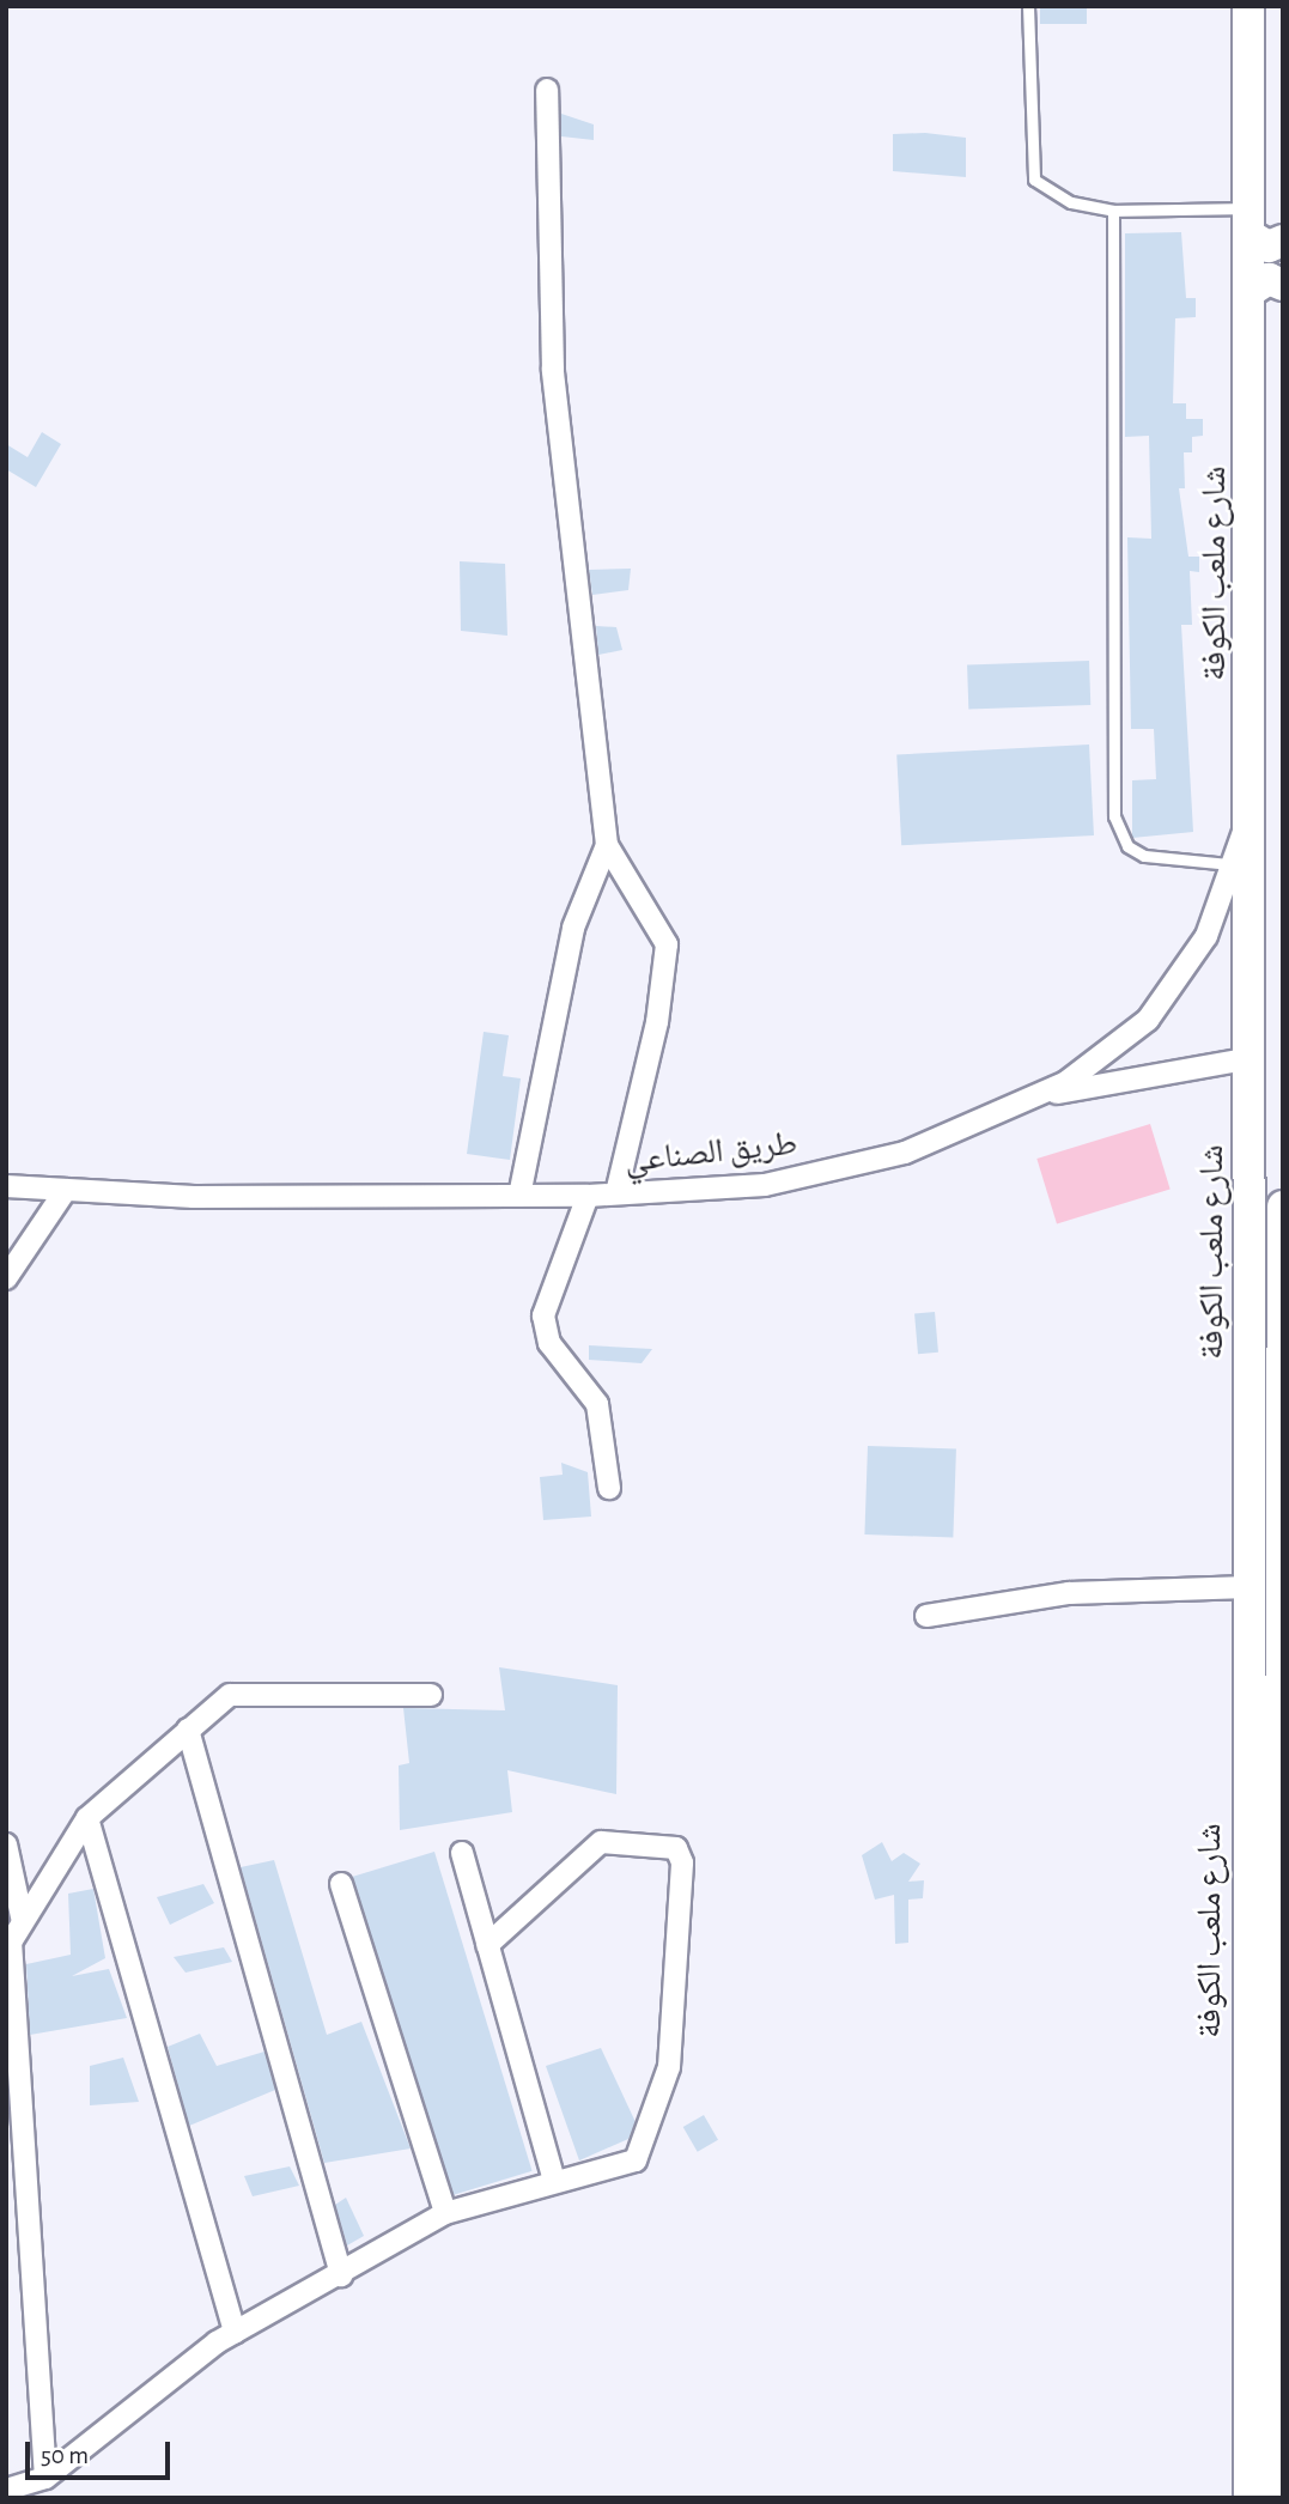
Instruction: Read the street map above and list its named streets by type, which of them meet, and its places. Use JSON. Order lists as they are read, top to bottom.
{
  "streets": {
    "main road": ["شارع ملعب الكوفة"],
    "street": ["طريق الصناعي"]
  },
  "crossings": [
    ["شارع ملعب الكوفة", "طريق الصناعي"]
  ],
  "scale_bar": "50 m"
}
